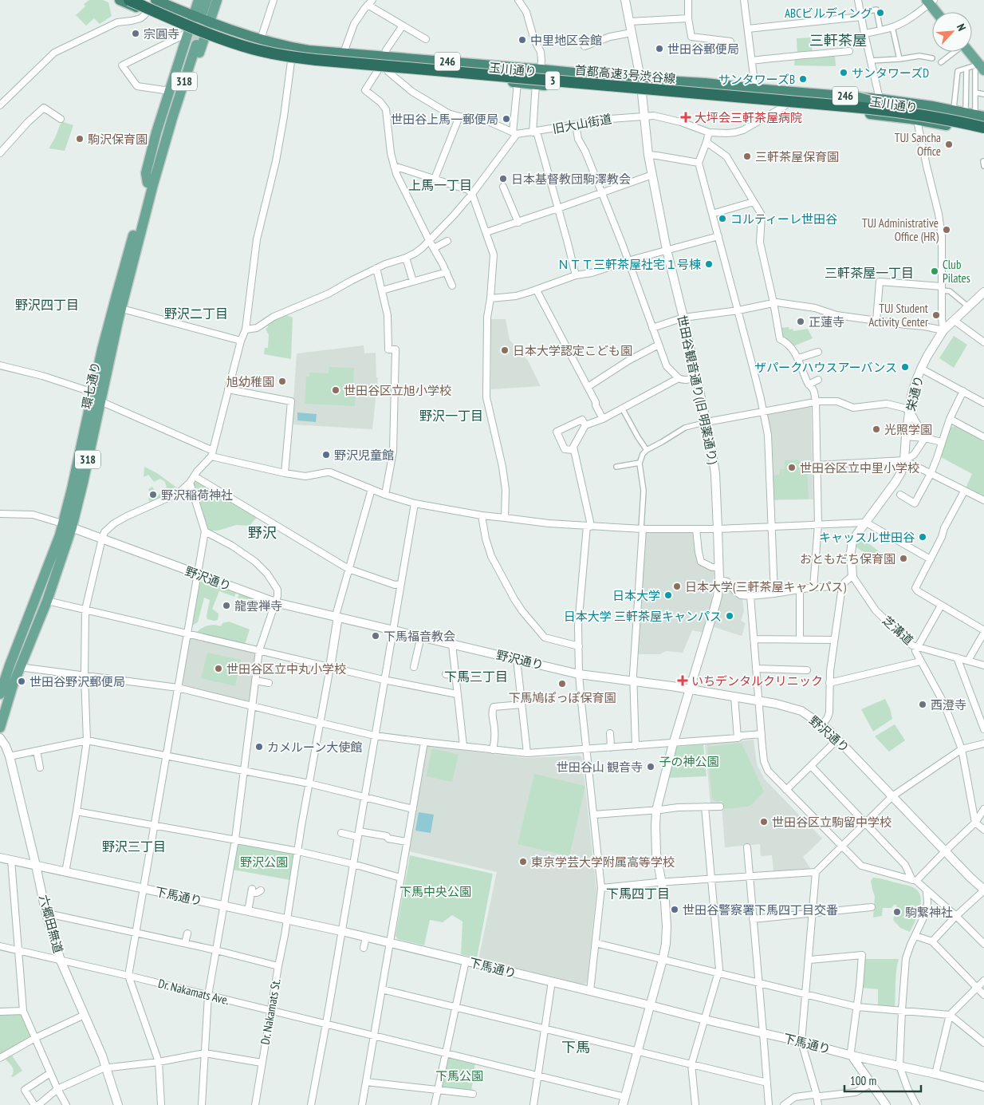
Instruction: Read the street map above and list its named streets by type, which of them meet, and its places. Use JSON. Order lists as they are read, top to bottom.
{
  "streets": {
    "highway": [
      "246",
      "玉川通り",
      "首都高速3号渋谷線",
      "3"
    ],
    "main road": ["318", "環七通り"],
    "street": [
      "旧大山街道",
      "世田谷観音通り(旧 明薬通り)",
      "栄通り",
      "野沢通り",
      "芝溝道",
      "下馬通り",
      "六郷田無道",
      "Dr. Nakamats Ave.",
      "Dr. Nakamats St."
    ]
  },
  "crossings": [
    ["246", "玉川通り"],
    ["246", "首都高速3号渋谷線"],
    ["玉川通り", "旧大山街道"],
    ["玉川通り", "世田谷観音通り(旧 明薬通り)"],
    ["旧大山街道", "世田谷観音通り(旧 明薬通り)"],
    ["環七通り", "野沢通り"],
    ["世田谷観音通り(旧 明薬通り)", "野沢通り"],
    ["世田谷観音通り(旧 明薬通り)", "下馬通り"],
    ["世田谷観音通り(旧 明薬通り)", "Dr. Nakamats Ave."],
    ["栄通り", "芝溝道"],
    ["下馬通り", "六郷田無道"],
    ["下馬通り", "Dr. Nakamats St."],
    ["六郷田無道", "Dr. Nakamats Ave."],
    ["Dr. Nakamats Ave.", "Dr. Nakamats St."]
  ],
  "districts": [
    "三軒茶屋",
    "上馬一丁目",
    "三軒茶屋一丁目",
    "野沢四丁目",
    "野沢二丁目",
    "野沢一丁目",
    "野沢",
    "下馬三丁目",
    "野沢三丁目",
    "下馬四丁目",
    "下馬"
  ],
  "parks": [
    "子の神公園",
    "野沢公園",
    "下馬中央公園",
    "下馬公園"
  ],
  "places": {
    "other": [
      "ABCビルディング",
      "宗圓寺",
      "中里地区会館",
      "世田谷郵便局",
      "サンタワーズD",
      "サンタワーズB",
      "世田谷上馬一郵便局",
      "駒沢保育園",
      "TUJ Sancha Office",
      "三軒茶屋保育園",
      "日本基督教団駒澤教会",
      "コルティーレ世田谷",
      "TUJ Administrative Office (HR)",
      "ＮＴＴ三軒茶屋社宅１号棟",
      "Club Pilates",
      "TUJ Student Activity Center",
      "正蓮寺",
      "日本大学認定こども園",
      "ザパークハウスアーバンス",
      "旭幼稚園",
      "世田谷区立旭小学校",
      "光照学園",
      "野沢児童館",
      "世田谷区立中里小学校",
      "野沢稲荷神社",
      "キャッスル世田谷",
      "おともだち保育園",
      "日本大学(三軒茶屋キャンパス)",
      "日本大学",
      "龍雲禅寺",
      "日本大学 三軒茶屋キャンパス",
      "下馬福音教会",
      "世田谷区立中丸小学校",
      "世田谷野沢郵便局",
      "下馬鳩ぽっぽ保育園",
      "西澄寺",
      "カメルーン大使館",
      "世田谷山 観音寺",
      "世田谷区立駒留中学校",
      "東京学芸大学附属高等学校",
      "世田谷警察署下馬四丁目交番",
      "駒繋神社"
    ],
    "health": ["大坪会三軒茶屋病院", "いちデンタルクリニック"]
  },
  "scale_bar": "100 m",
  "north": "top right"
}
